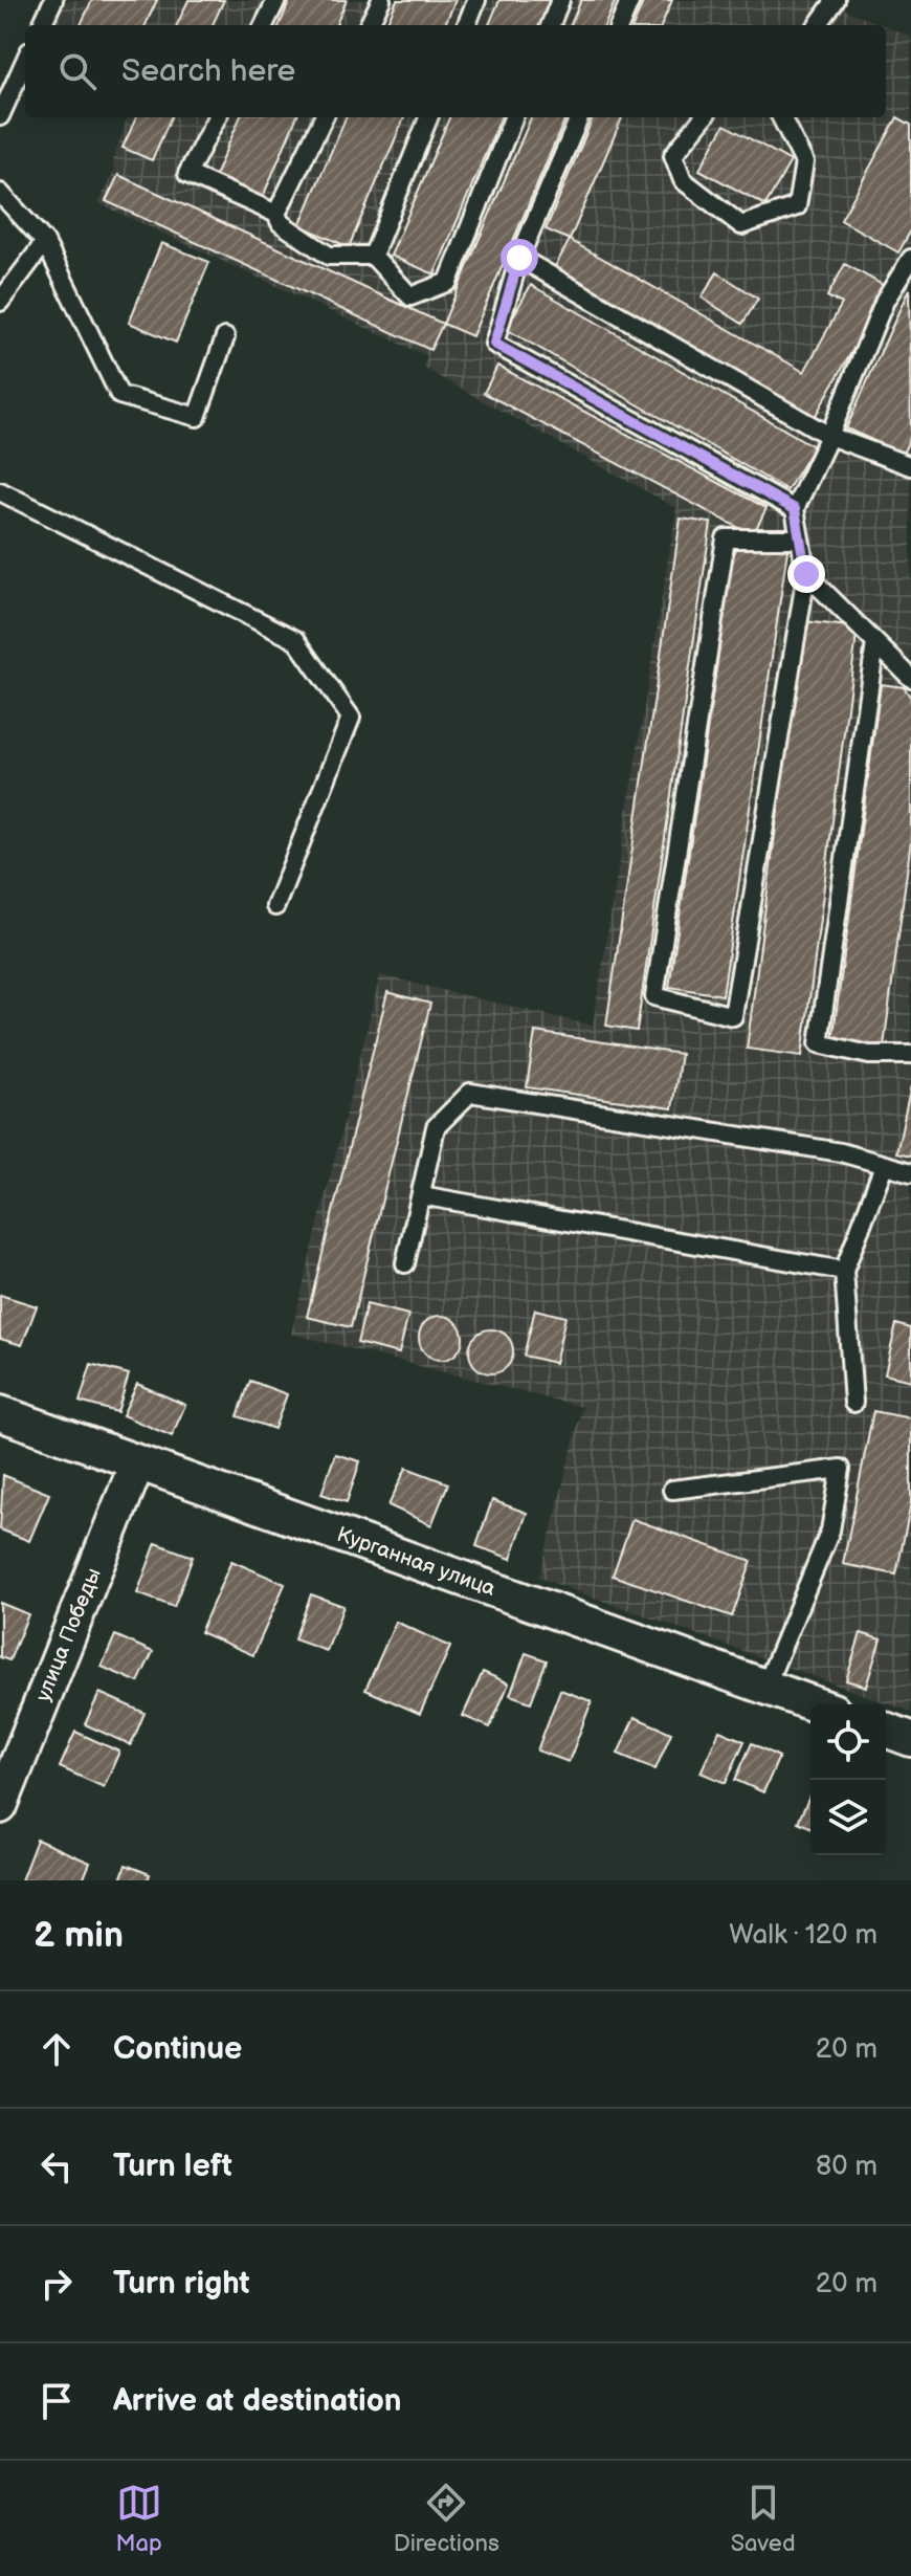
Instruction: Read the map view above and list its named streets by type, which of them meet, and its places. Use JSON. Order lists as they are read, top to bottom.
{
  "streets": {
    "street": ["Курганная улица", "улица Победы"]
  },
  "crossings": [
    ["Курганная улица", "улица Победы"]
  ],
  "page": {
    "search": "Search here",
    "heading": ["2 min", "Walk · 120 m"],
    "list": [
      ["Continue", "20 m"],
      ["Turn left", "80 m"],
      ["Turn right", "20 m"],
      "Arrive at destination"
    ],
    "nav": ["Map", "Directions", "Saved"]
  }
}
